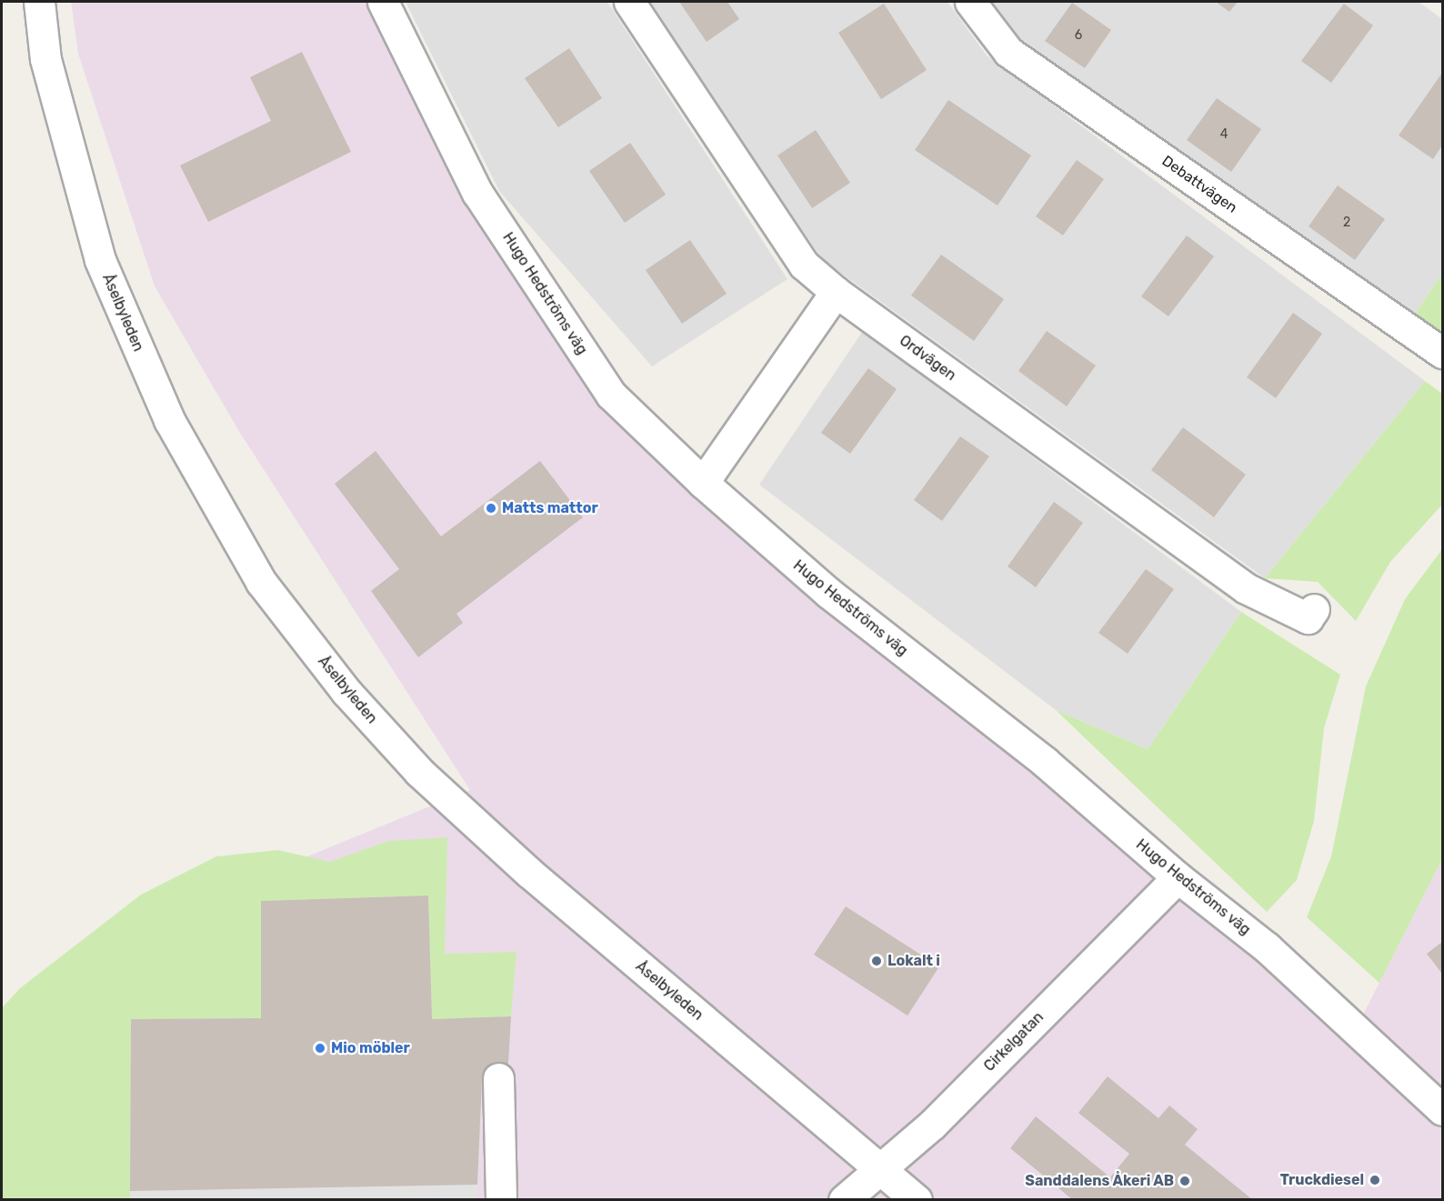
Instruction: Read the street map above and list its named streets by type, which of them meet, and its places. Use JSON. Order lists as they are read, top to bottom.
{
  "streets": {
    "street": [
      "Debattvägen",
      "Hugo Hedströms väg",
      "Åselbyleden",
      "Ordvägen",
      "Cirkelgatan"
    ]
  },
  "crossings": [
    ["Hugo Hedströms väg", "Cirkelgatan"],
    ["Åselbyleden", "Cirkelgatan"]
  ],
  "places": [
    "Matts mattor",
    "Lokalt i",
    "Mio möbler",
    "Truckdiesel",
    "Sanddalens Åkeri AB"
  ],
  "house_numbers": ["6", "4", "2"]
}
